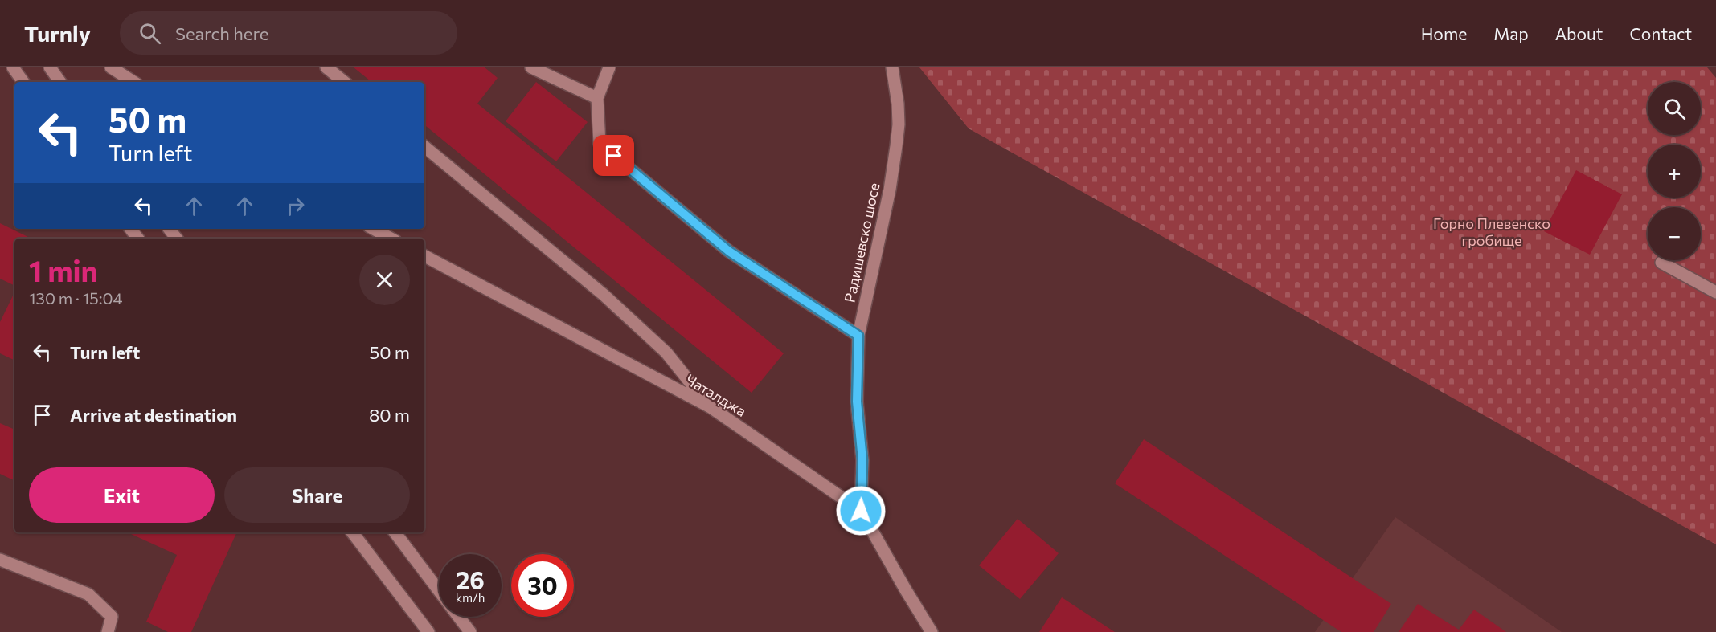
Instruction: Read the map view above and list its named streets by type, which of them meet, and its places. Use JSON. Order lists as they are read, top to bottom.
{
  "streets": {
    "street": ["Радишевско шосе", "Чаталджа"]
  },
  "crossings": [
    ["Радишевско шосе", "Чаталджа"]
  ],
  "parks": ["Горно Плевенско гробище"],
  "page": {
    "header": "Turnly",
    "search": "Search here",
    "nav": [
      "Home",
      "Map",
      "About",
      "Contact"
    ],
    "map_buttons": ["+", "−"],
    "turn": ["50 m", "Turn left"],
    "heading": ["1 min", "130 m · 15:04"],
    "list": [
      {
        "name": "Turn left",
        "value": "50 m"
      },
      {
        "name": "Arrive at destination",
        "value": "80 m"
      }
    ],
    "buttons": ["Exit", "Share"],
    "speed": "26 km/h",
    "limit": "30"
  }
}
